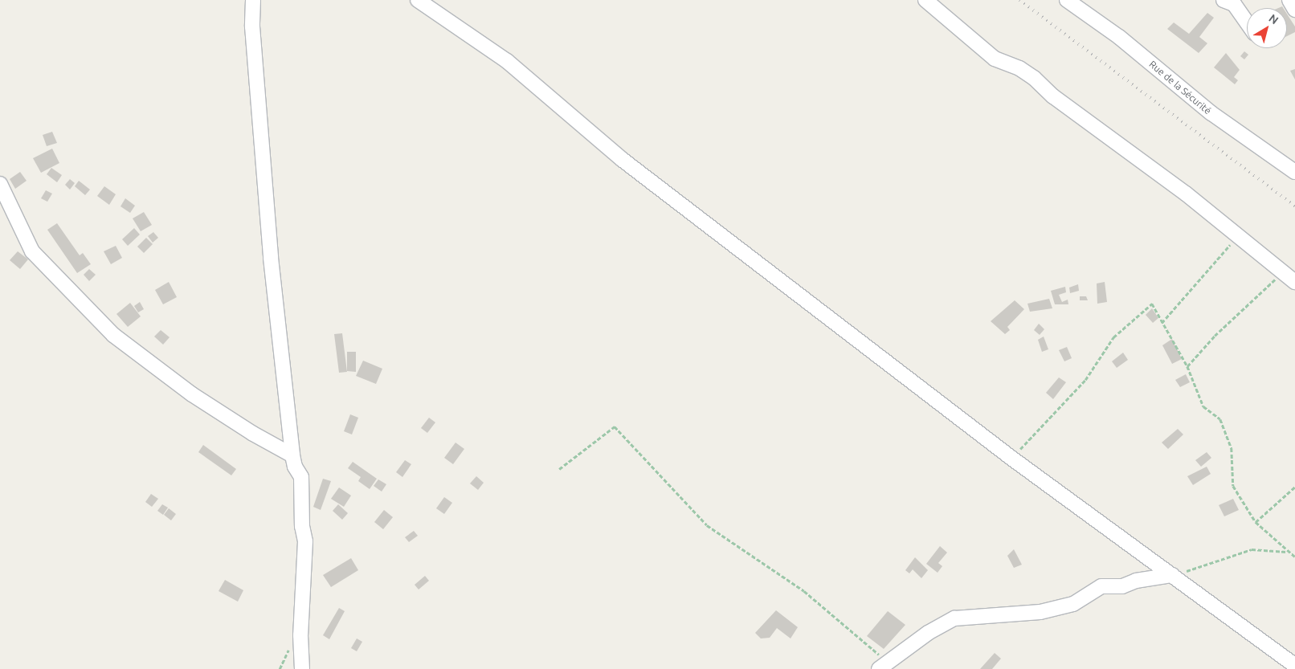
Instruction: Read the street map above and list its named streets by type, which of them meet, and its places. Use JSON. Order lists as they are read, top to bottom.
{
  "streets": {
    "street": ["Rue de la Sécurité"]
  },
  "north": "top right"
}
